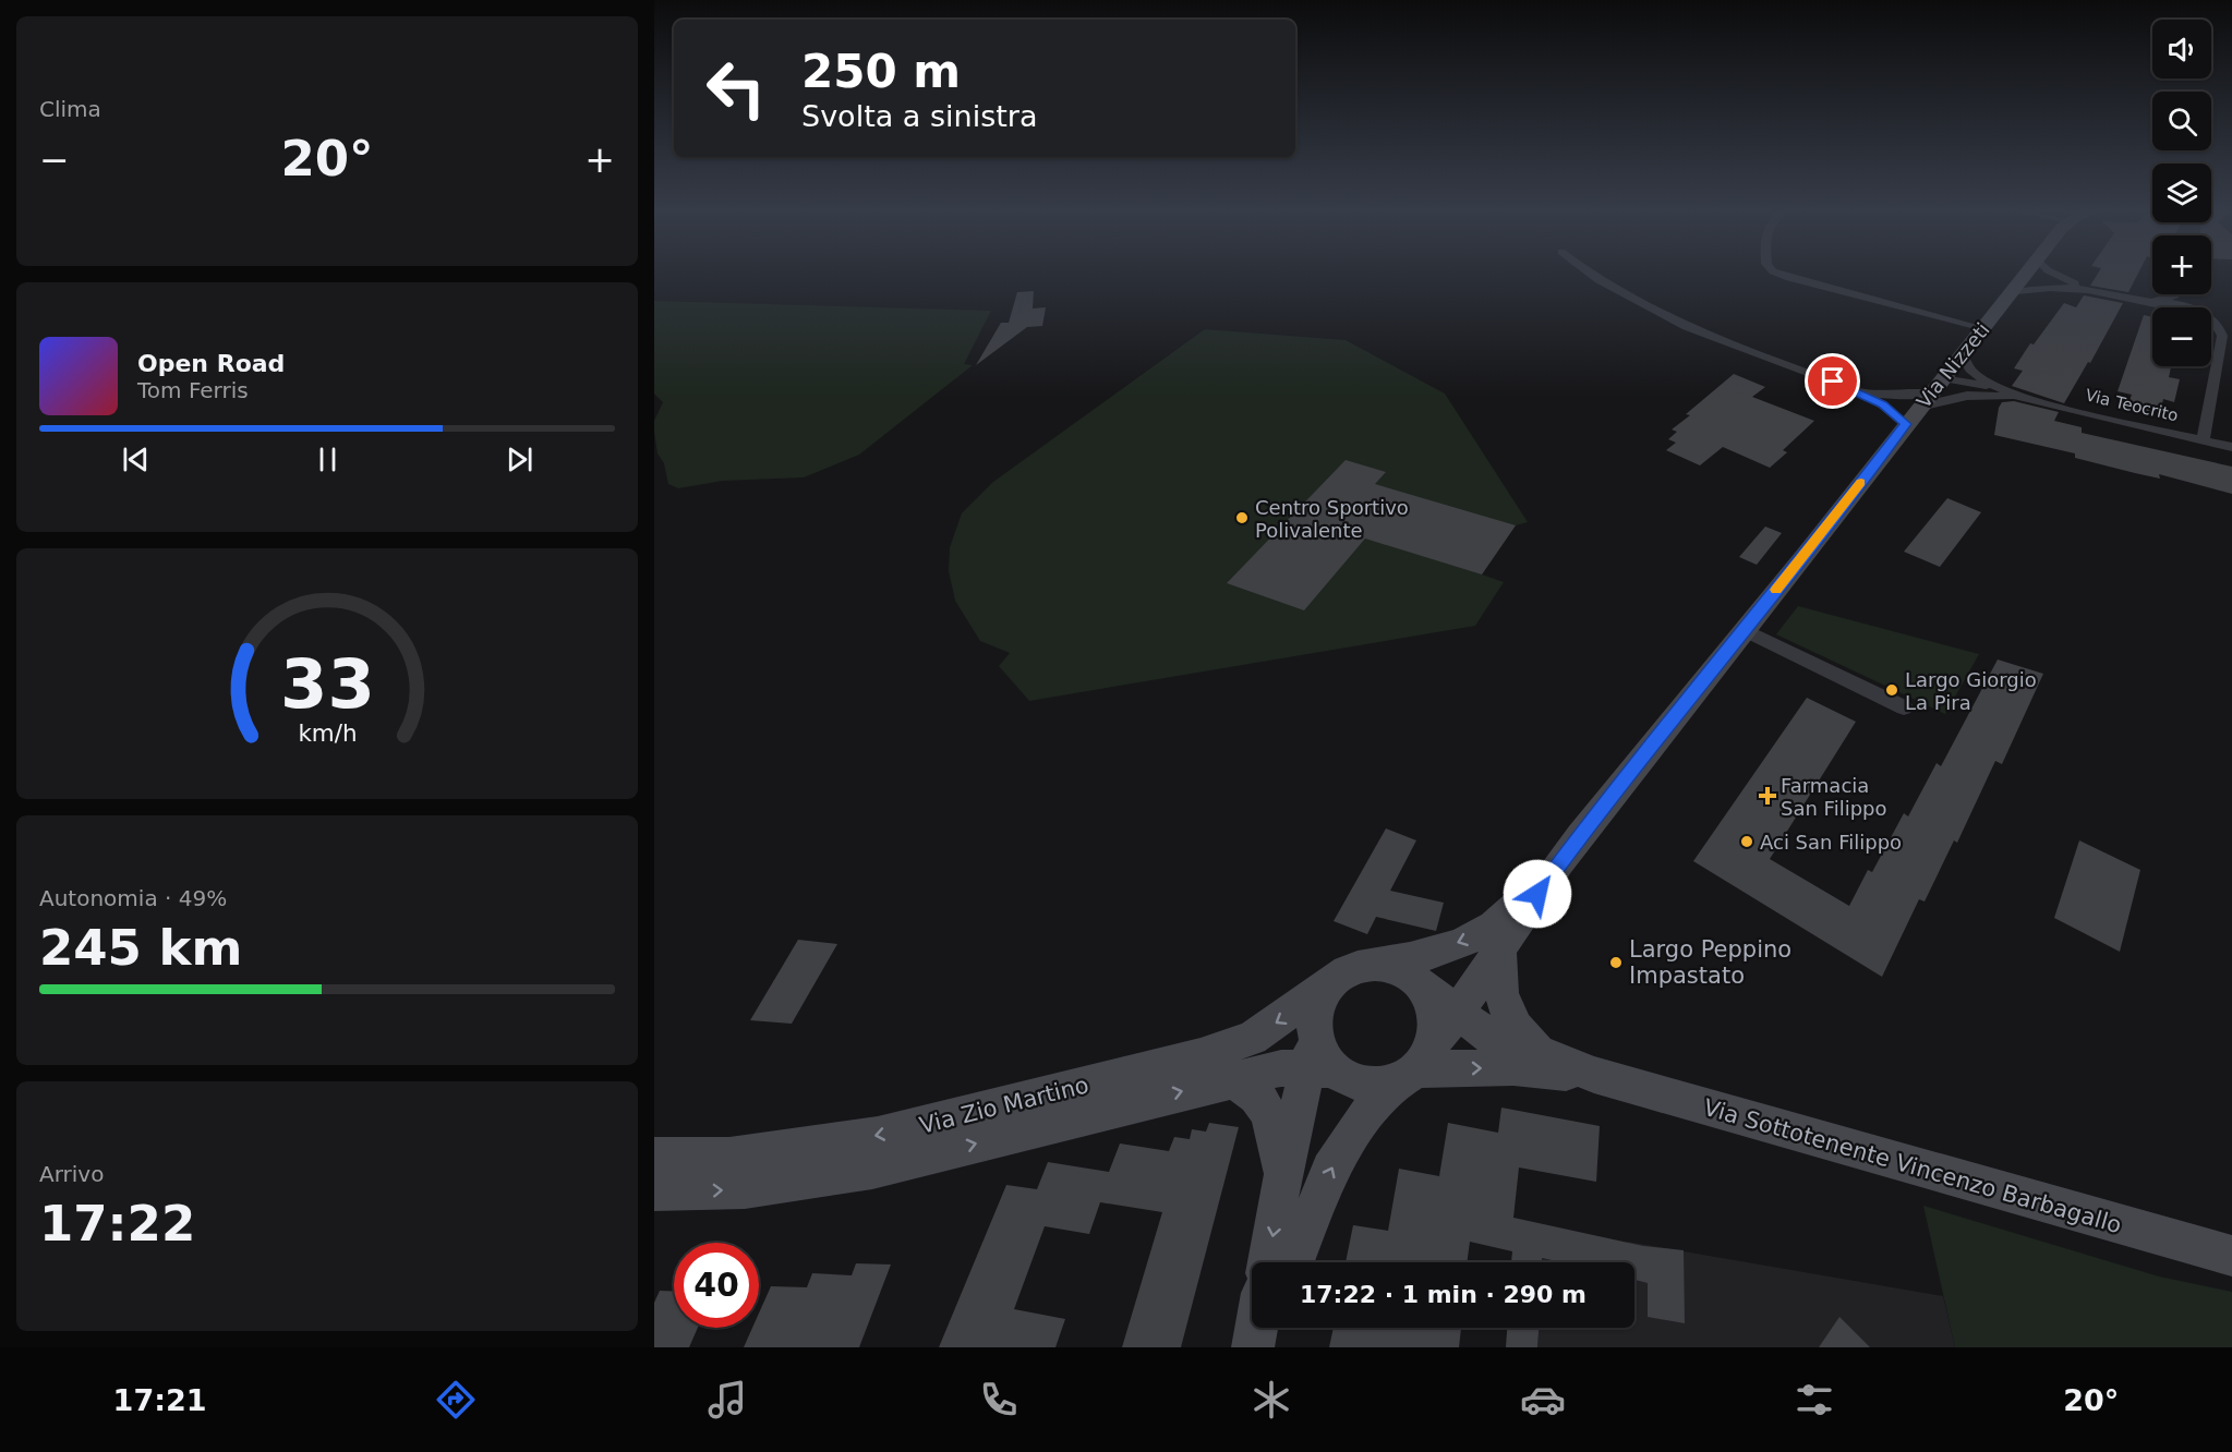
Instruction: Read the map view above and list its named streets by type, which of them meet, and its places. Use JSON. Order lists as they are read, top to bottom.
{
  "streets": {
    "street": [
      "Via Nizzeti",
      "Via Teocrito",
      "Via Zio Martino",
      "Via Sottotenente Vincenzo Barbagallo"
    ]
  },
  "places": {
    "other": [
      "Centro Sportivo Polivalente",
      "Largo Giorgio La Pira",
      "Aci San Filippo",
      "Largo Peppino Impastato"
    ],
    "health": ["Farmacia San Filippo"]
  },
  "page": {
    "tile": [
      "Clima",
      ["Autonomia · 49%", "245 km"],
      ["Arrivo", "17:22"]
    ],
    "map_buttons": ["+", "−"],
    "turn": ["250 m", "Svolta a sinistra"],
    "heat": ["−", "20°", "+"],
    "song": ["Open Road", "Tom Ferris"],
    "limit": "40",
    "trip": "17:22 · 1 min · 290 m",
    "tabs": ["17:21", "20°"],
    "gauge": ["33", "km/h"]
  }
}
